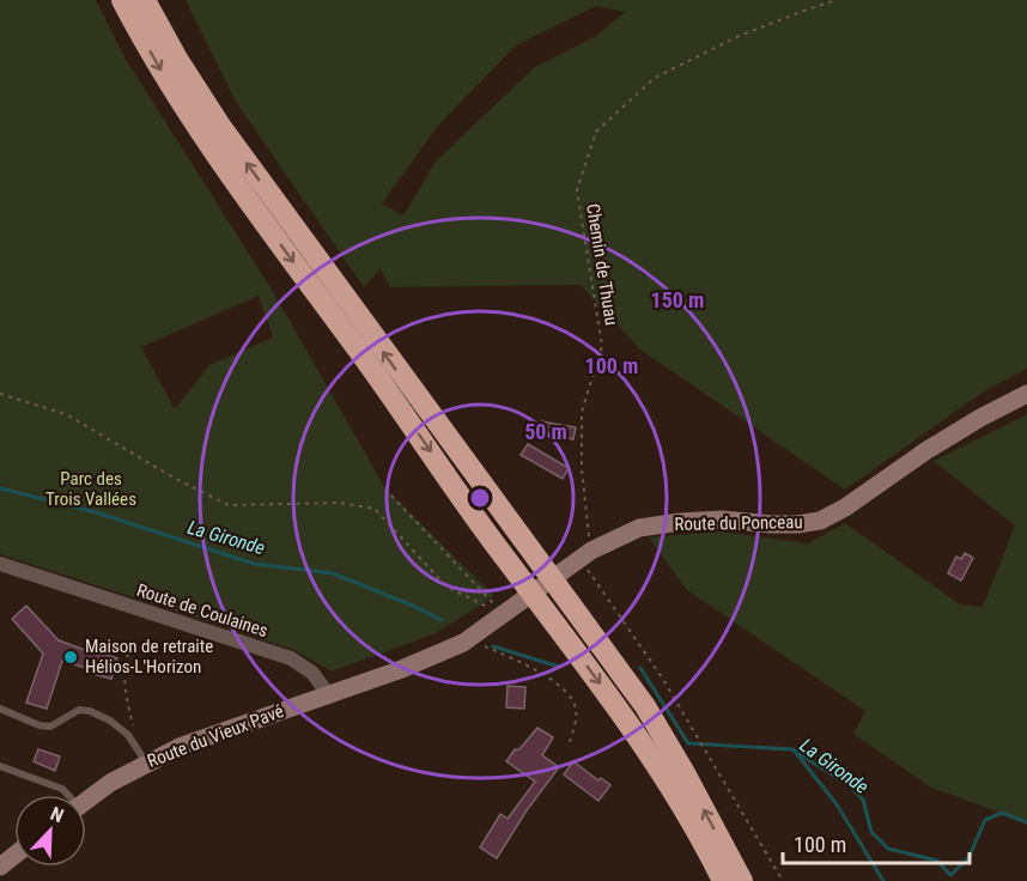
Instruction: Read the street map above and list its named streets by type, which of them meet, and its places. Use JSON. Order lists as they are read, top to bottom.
{
  "streets": {
    "street": ["Route du Ponceau", "Route de Coulaines", "Route du Vieux Pavé"],
    "path": ["Chemin de Thuau"]
  },
  "crossings": [
    ["Chemin de Thuau", "Route du Ponceau"],
    ["Route du Ponceau", "Route de Coulaines"],
    ["Route du Ponceau", "Route du Vieux Pavé"],
    ["Route de Coulaines", "Route du Vieux Pavé"]
  ],
  "water": ["La Gironde"],
  "parks": ["Parc des Trois Vallées"],
  "places": ["Maison de retraite Hélios-L'Horizon"],
  "scale_bar": "100 m",
  "north": "top right",
  "rings": ["150 m", "100 m", "50 m"]
}
